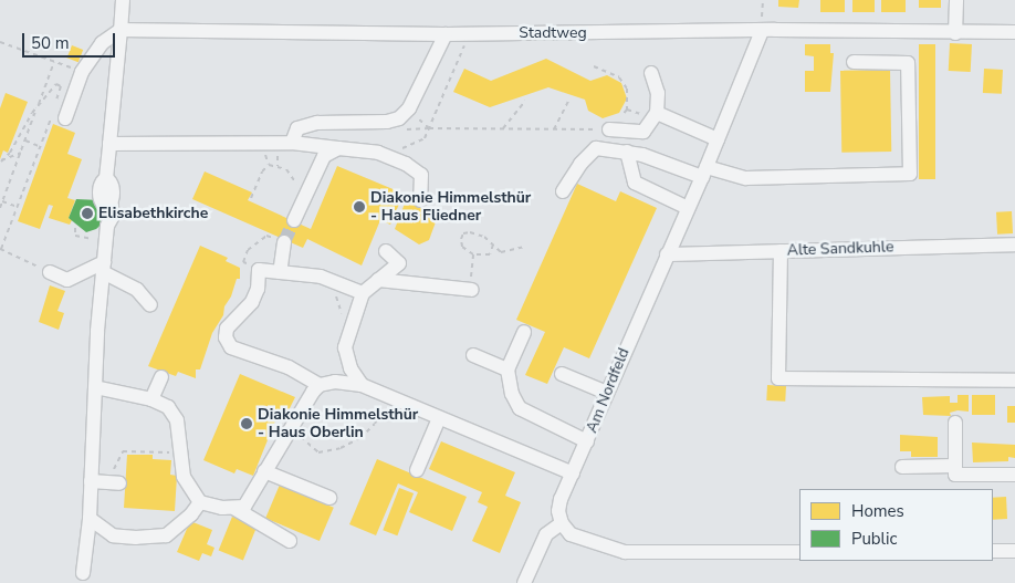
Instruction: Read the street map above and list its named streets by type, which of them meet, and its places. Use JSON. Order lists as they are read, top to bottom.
{
  "streets": {
    "street": ["Stadtweg", "Alte Sandkuhle", "Am Nordfeld"]
  },
  "crossings": [
    ["Stadtweg", "Am Nordfeld"],
    ["Alte Sandkuhle", "Am Nordfeld"]
  ],
  "places": ["Diakonie Himmelsthür - Haus Fliedner", "Elisabethkirche", "Diakonie Himmelsthür - Haus Oberlin"],
  "legend": ["Homes", "Public"],
  "scale_bar": "50 m"
}
